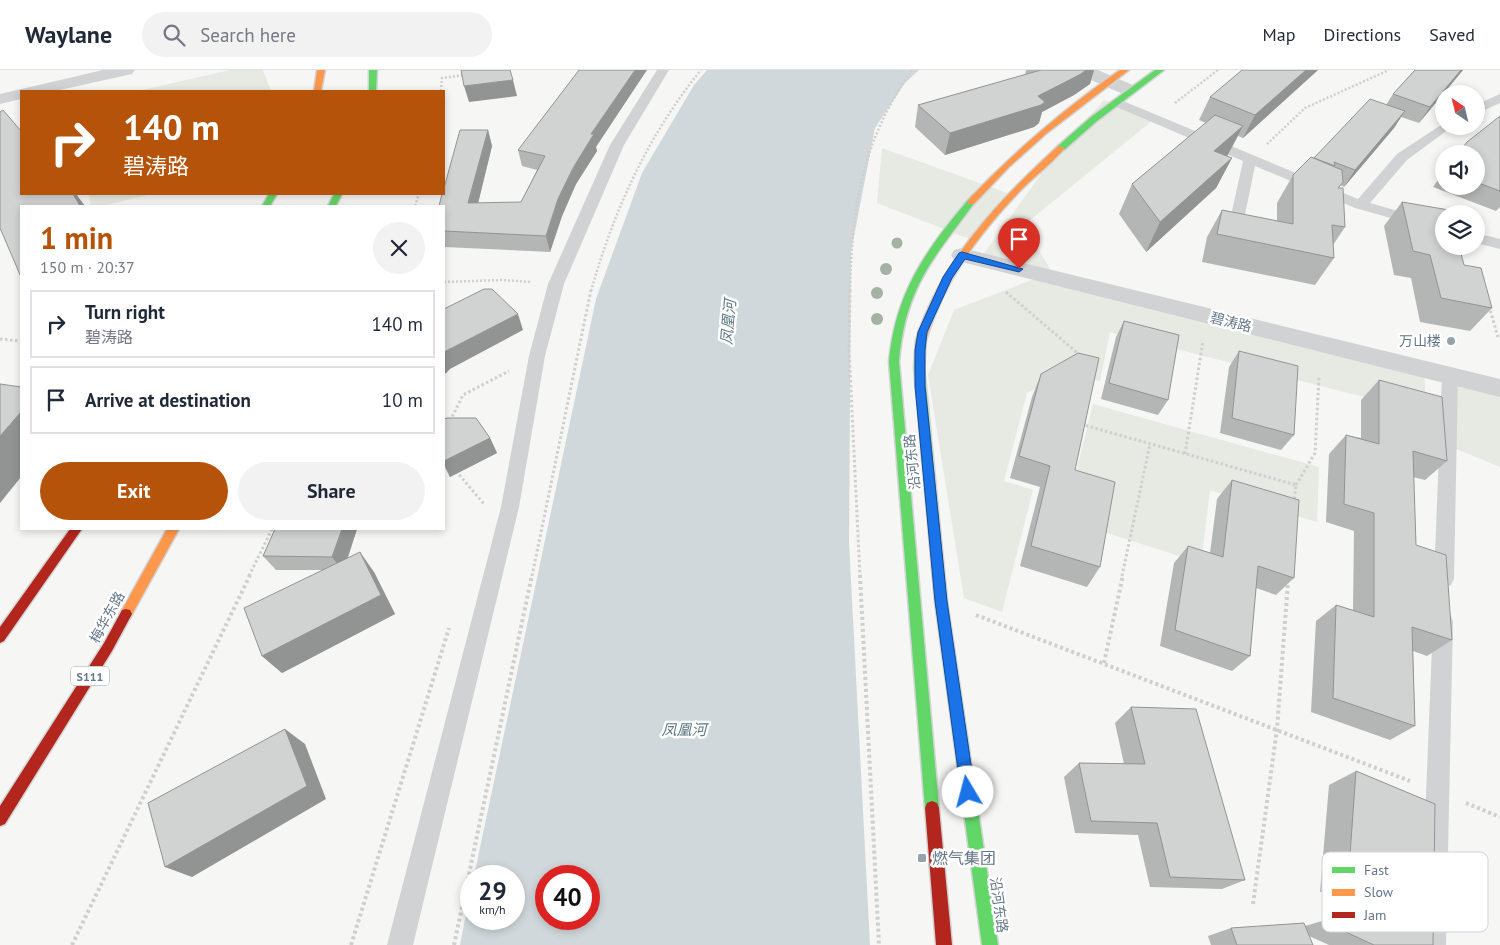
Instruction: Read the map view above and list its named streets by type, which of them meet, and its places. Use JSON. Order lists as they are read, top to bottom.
{
  "streets": {
    "street": [
      "碧涛路",
      "沿河东路",
      "梅华东路",
      "S111"
    ]
  },
  "crossings": [
    ["碧涛路", "沿河东路"]
  ],
  "water": ["凤凰河"],
  "places": {
    "other": ["万山楼"],
    "transit": ["燃气集团"]
  },
  "legend": ["Fast", "Slow", "Jam"],
  "north": "top left",
  "page": {
    "header": "Waylane",
    "search": "Search here",
    "nav": ["Map", "Directions", "Saved"],
    "turn": ["140 m", "碧涛路"],
    "heading": ["1 min", "150 m · 20:37"],
    "list": [
      {
        "name": "Turn right",
        "note": "碧涛路",
        "value": "140 m"
      },
      {
        "name": "Arrive at destination",
        "value": "10 m"
      }
    ],
    "buttons": ["Exit", "Share"],
    "speed": "29 km/h",
    "limit": "40"
  }
}
